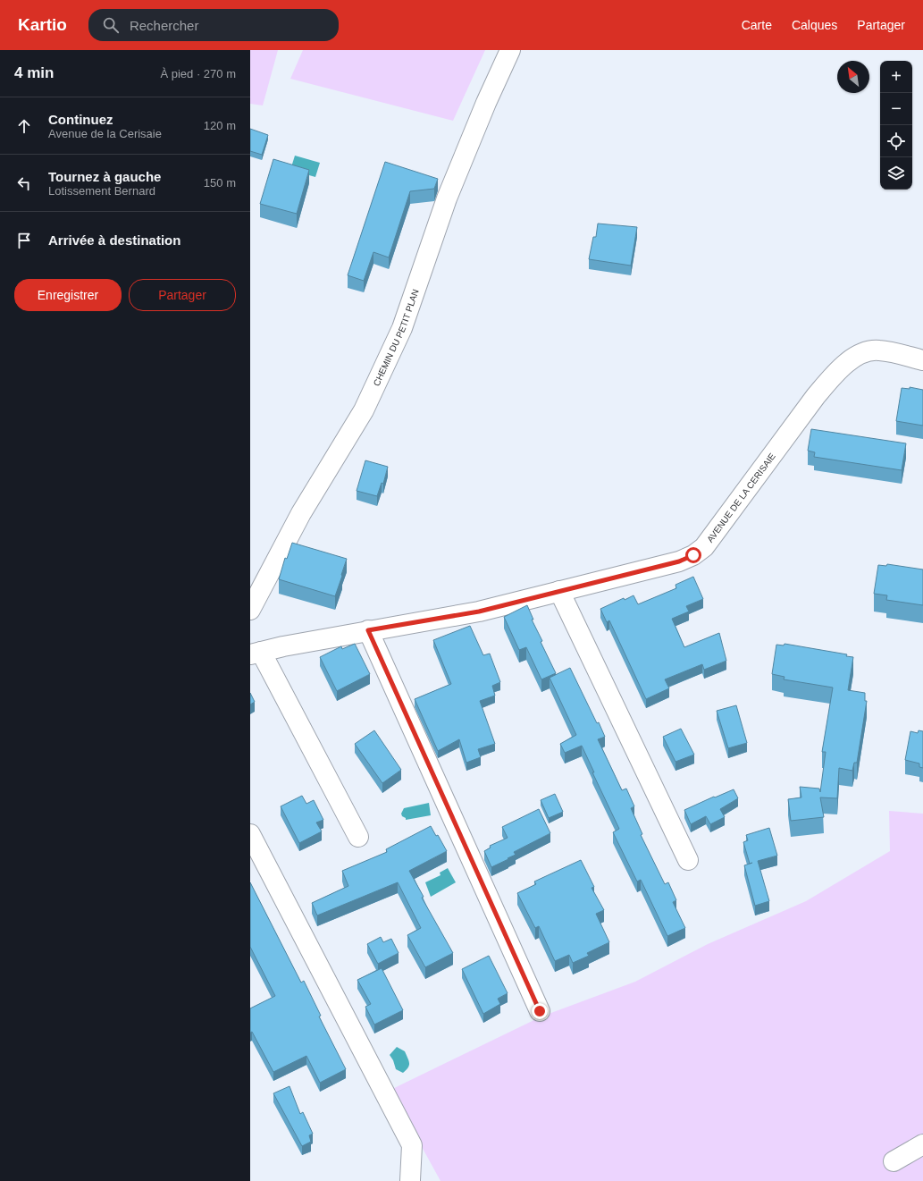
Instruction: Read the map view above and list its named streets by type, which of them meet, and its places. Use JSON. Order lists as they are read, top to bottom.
{
  "streets": {
    "street": ["CHEMIN DU PETIT PLAN", "AVENUE DE LA CERISAIE"]
  },
  "north": "top left",
  "page": {
    "header": "Kartio",
    "search": "Rechercher",
    "nav": ["Carte", "Calques", "Partager"],
    "heading": ["4 min", "À pied · 270 m"],
    "map_buttons": ["+", "−"],
    "list": [
      ["Continuez", "Avenue de la Cerisaie", "120 m"],
      ["Tournez à gauche", "Lotissement Bernard", "150 m"],
      "Arrivée à destination"
    ],
    "buttons": ["Enregistrer", "Partager"]
  }
}
